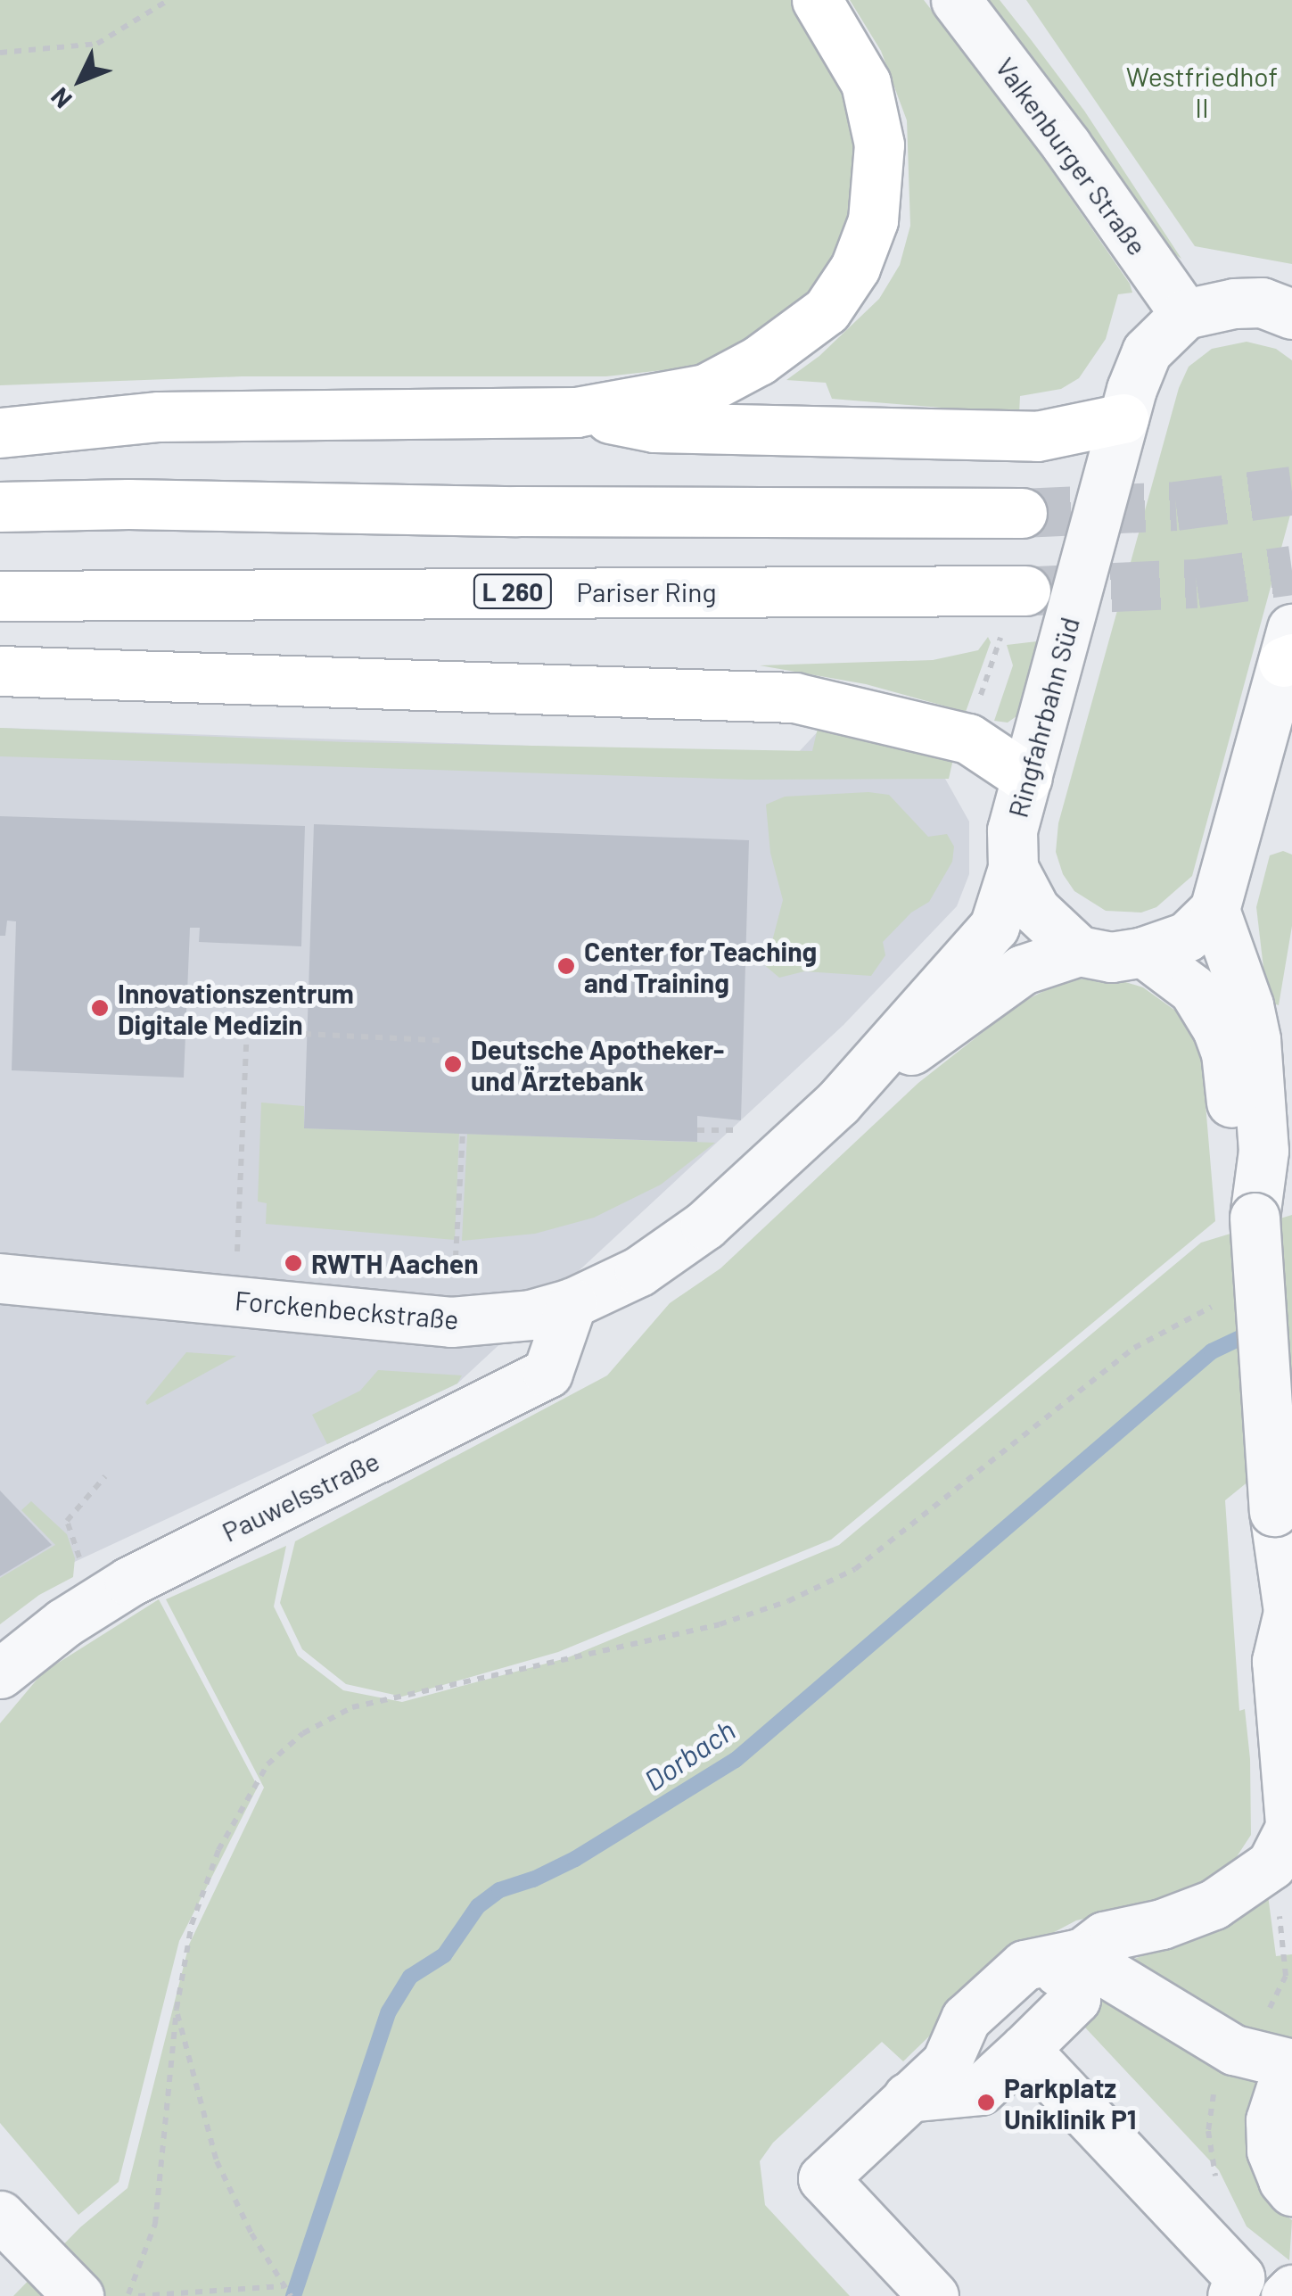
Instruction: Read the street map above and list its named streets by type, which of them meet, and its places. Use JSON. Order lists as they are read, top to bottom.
{
  "streets": {
    "highway": ["L 260", "Pariser Ring"],
    "street": [
      "Valkenburger Straße",
      "Ringfahrbahn Süd",
      "Forckenbeckstraße",
      "Pauwelsstraße"
    ]
  },
  "crossings": [
    ["Valkenburger Straße", "Ringfahrbahn Süd"],
    ["Ringfahrbahn Süd", "Forckenbeckstraße"],
    ["Forckenbeckstraße", "Pauwelsstraße"]
  ],
  "water": ["Dorbach"],
  "parks": ["Westfriedhof II"],
  "places": [
    "Center for Teaching and Training",
    "Innovationszentrum Digitale Medizin",
    "Deutsche Apotheker- und Ärztebank",
    "RWTH Aachen",
    "Parkplatz Uniklinik P1"
  ],
  "north": "bottom left"
}
